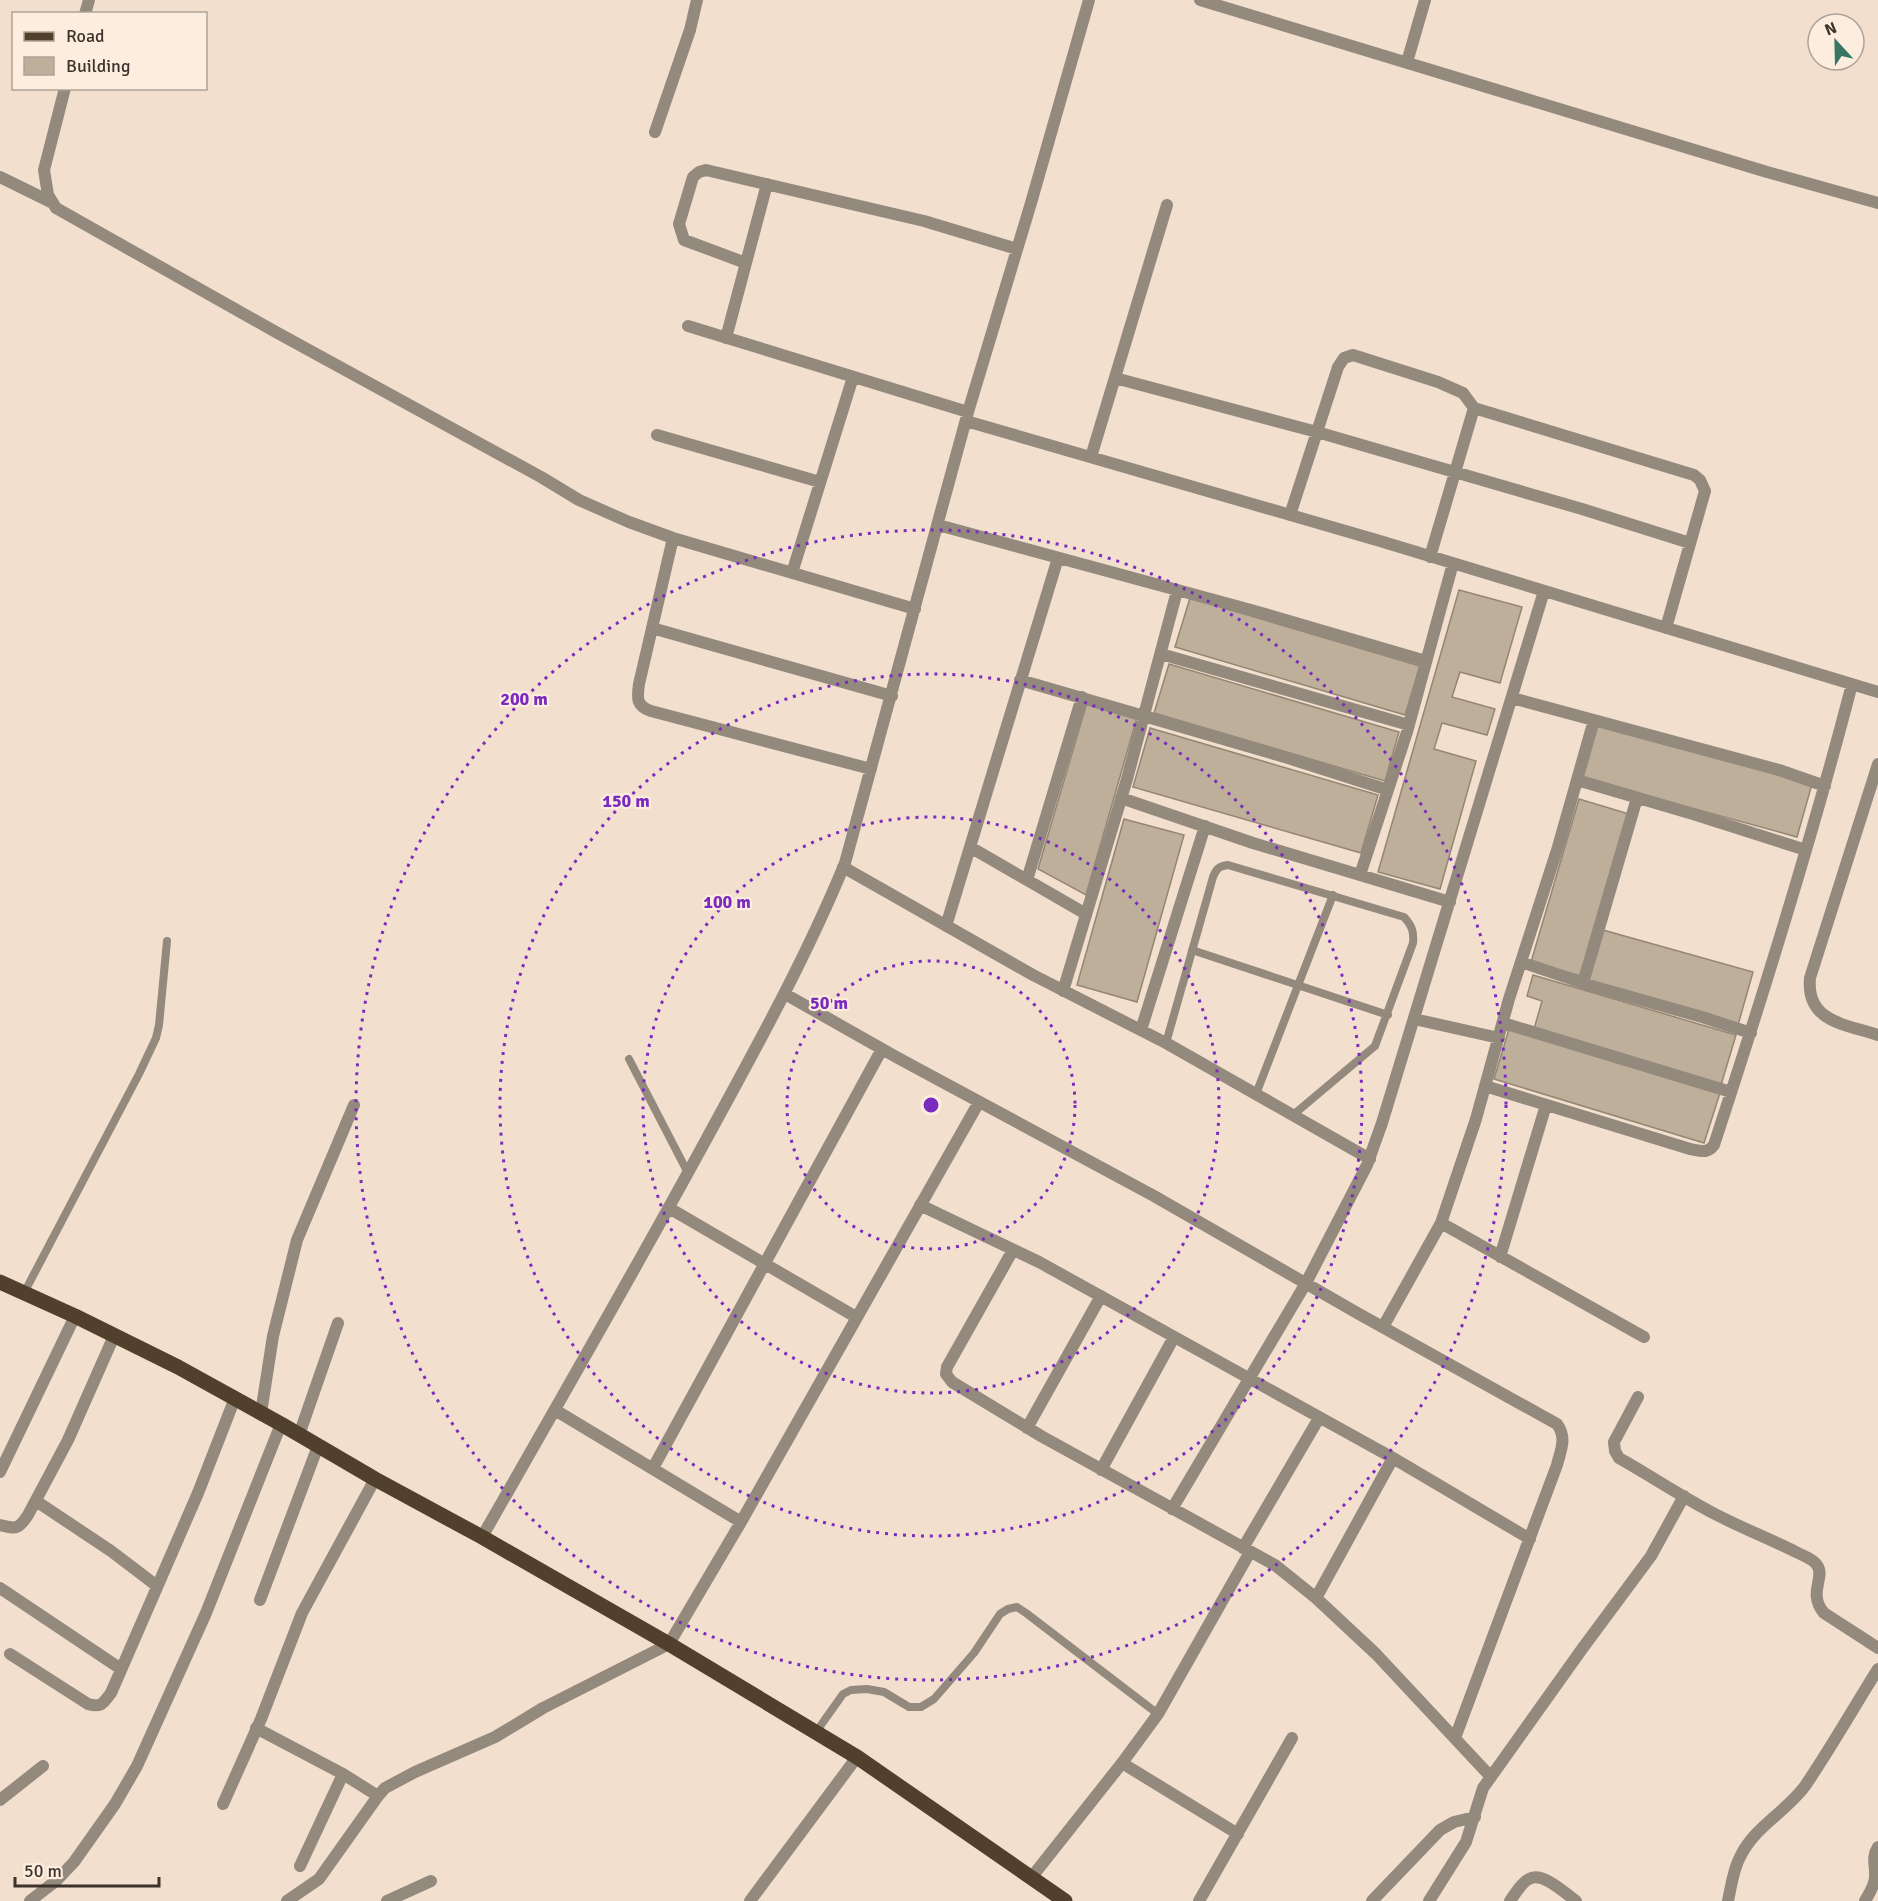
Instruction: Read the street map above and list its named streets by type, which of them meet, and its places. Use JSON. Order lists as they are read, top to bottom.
{
  "legend": ["Road", "Building"],
  "scale_bar": "50 m",
  "north": "top",
  "rings": [
    "200 m",
    "150 m",
    "100 m",
    "50 m"
  ]
}
